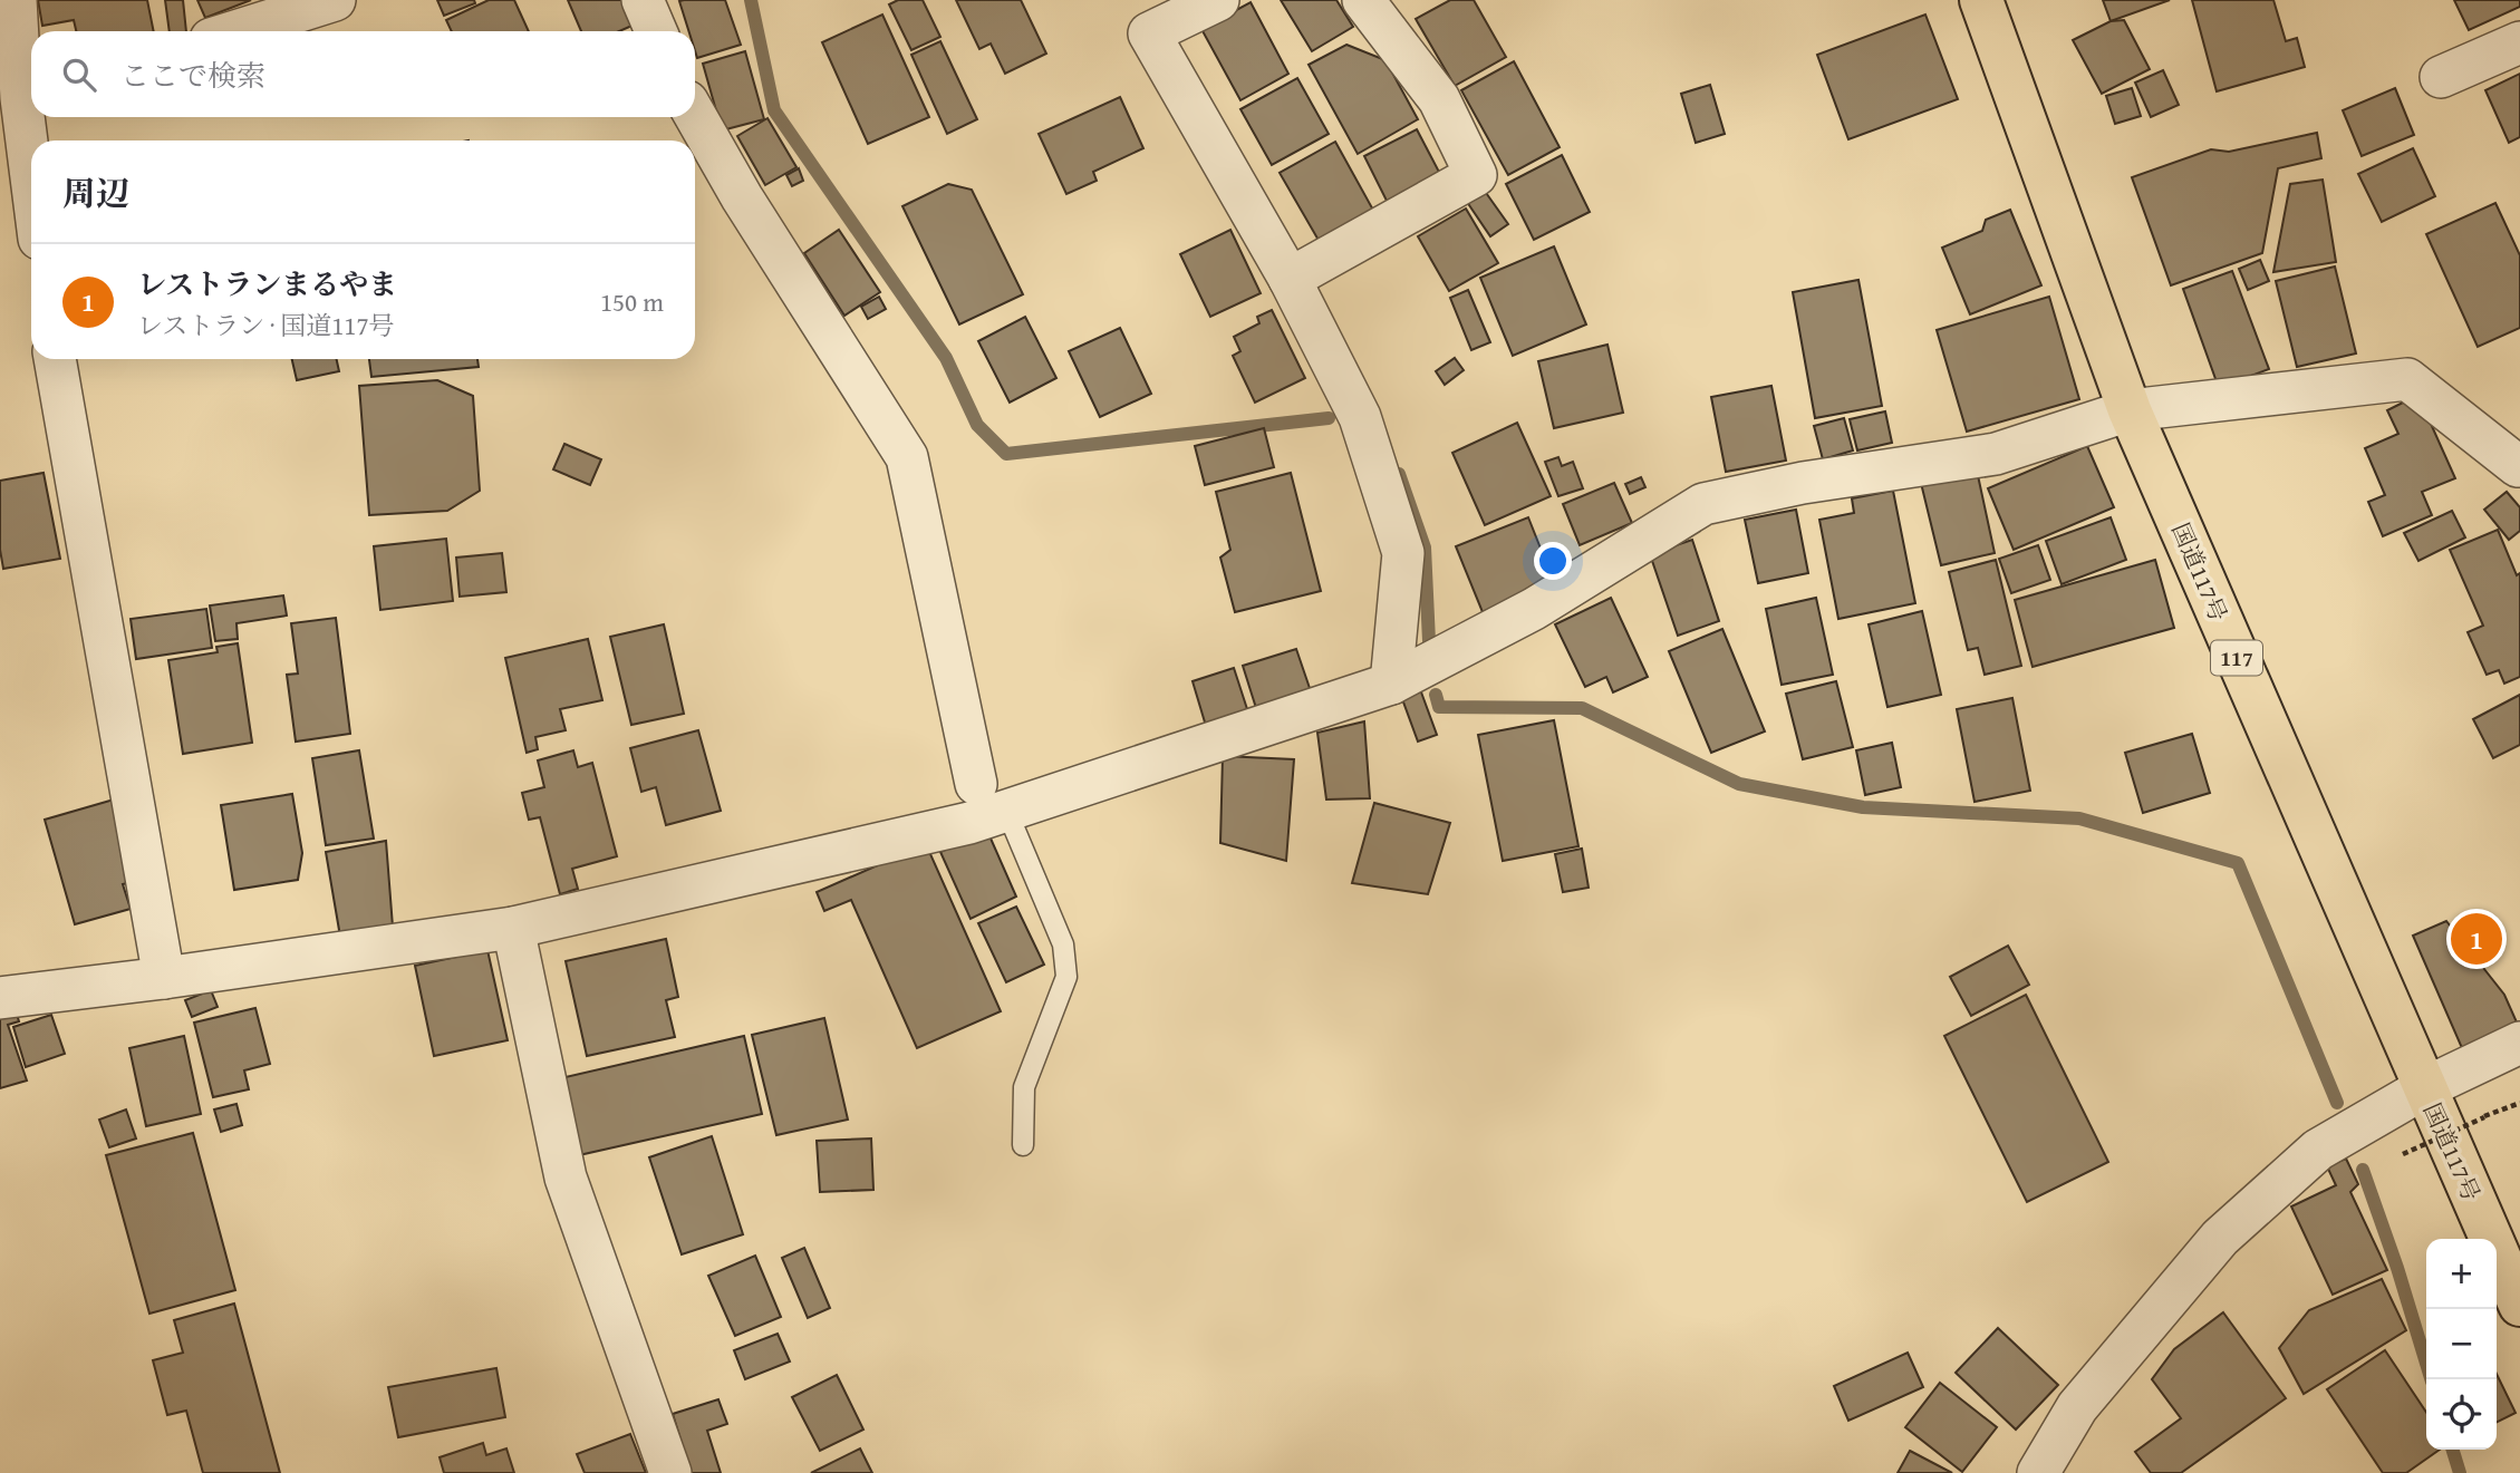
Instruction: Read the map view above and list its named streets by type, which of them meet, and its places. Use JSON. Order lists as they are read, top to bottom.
{
  "streets": {
    "highway": ["国道117号", "117"]
  },
  "page": {
    "search": "ここで検索",
    "heading": "周辺",
    "list": [
      {
        "mark": "1",
        "name": "レストランまるやま",
        "note": "レストラン · 国道117号",
        "value": "150 m"
      }
    ],
    "pins": "1",
    "map_buttons": ["+", "−"]
  }
}
